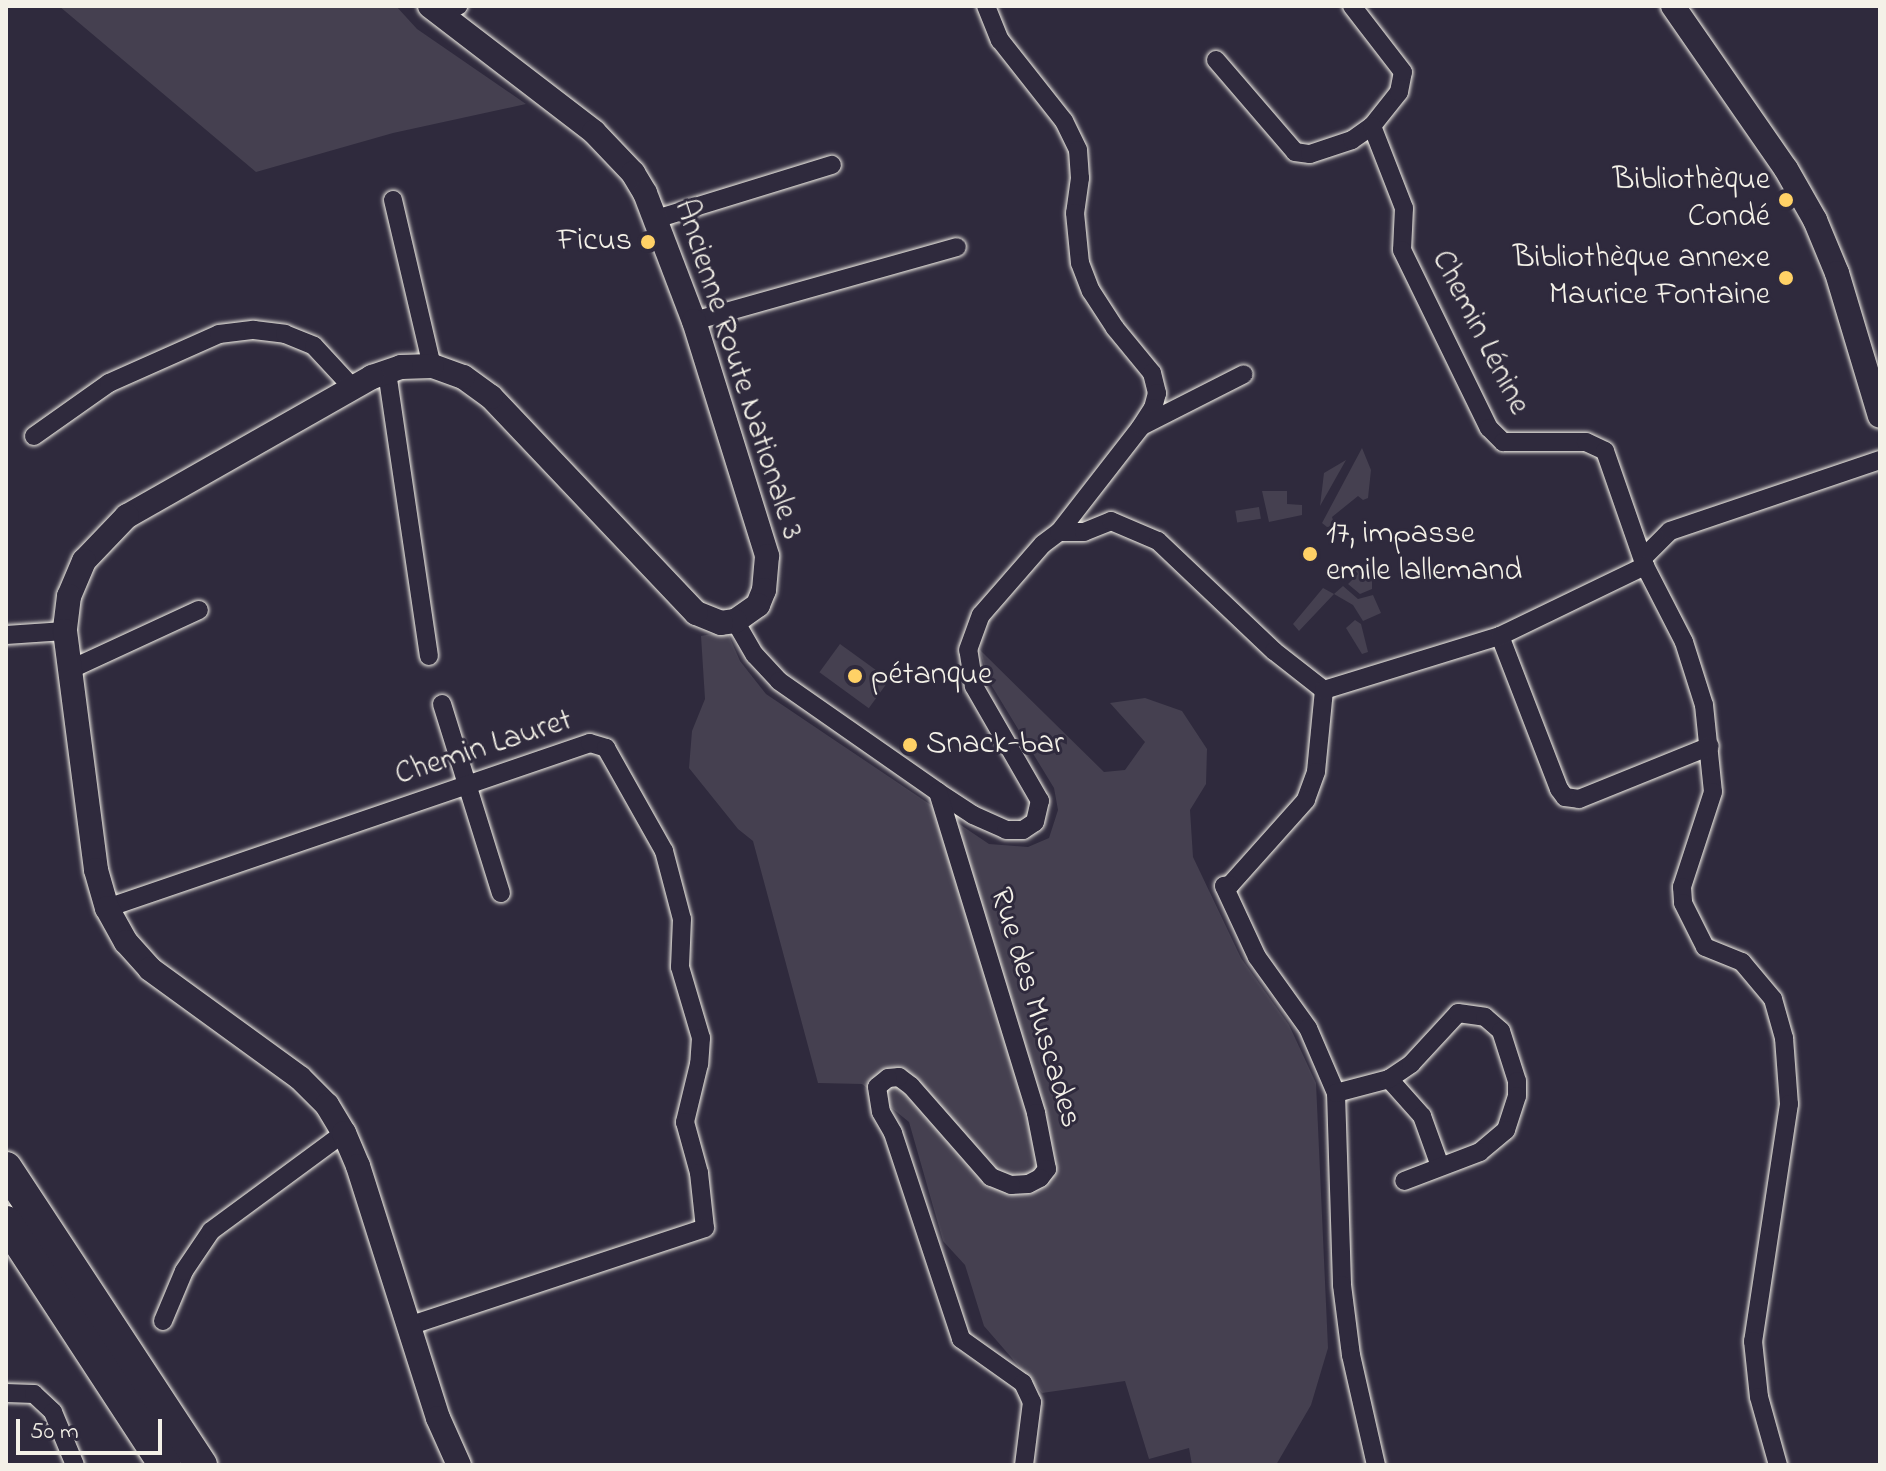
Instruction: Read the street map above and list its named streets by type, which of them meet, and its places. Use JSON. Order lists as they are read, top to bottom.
{
  "streets": {
    "main road": ["Ancienne Route Nationale 3"],
    "street": ["Chemin Lénine", "Chemin Lauret", "Rue des Muscades"]
  },
  "places": [
    "Bibliothèque Condé",
    "Ficus",
    "Bibliothèque annexe Maurice Fontaine",
    "17, impasse emile lallemand",
    "pétanque",
    "Snack-bar"
  ],
  "scale_bar": "50 m"
}
